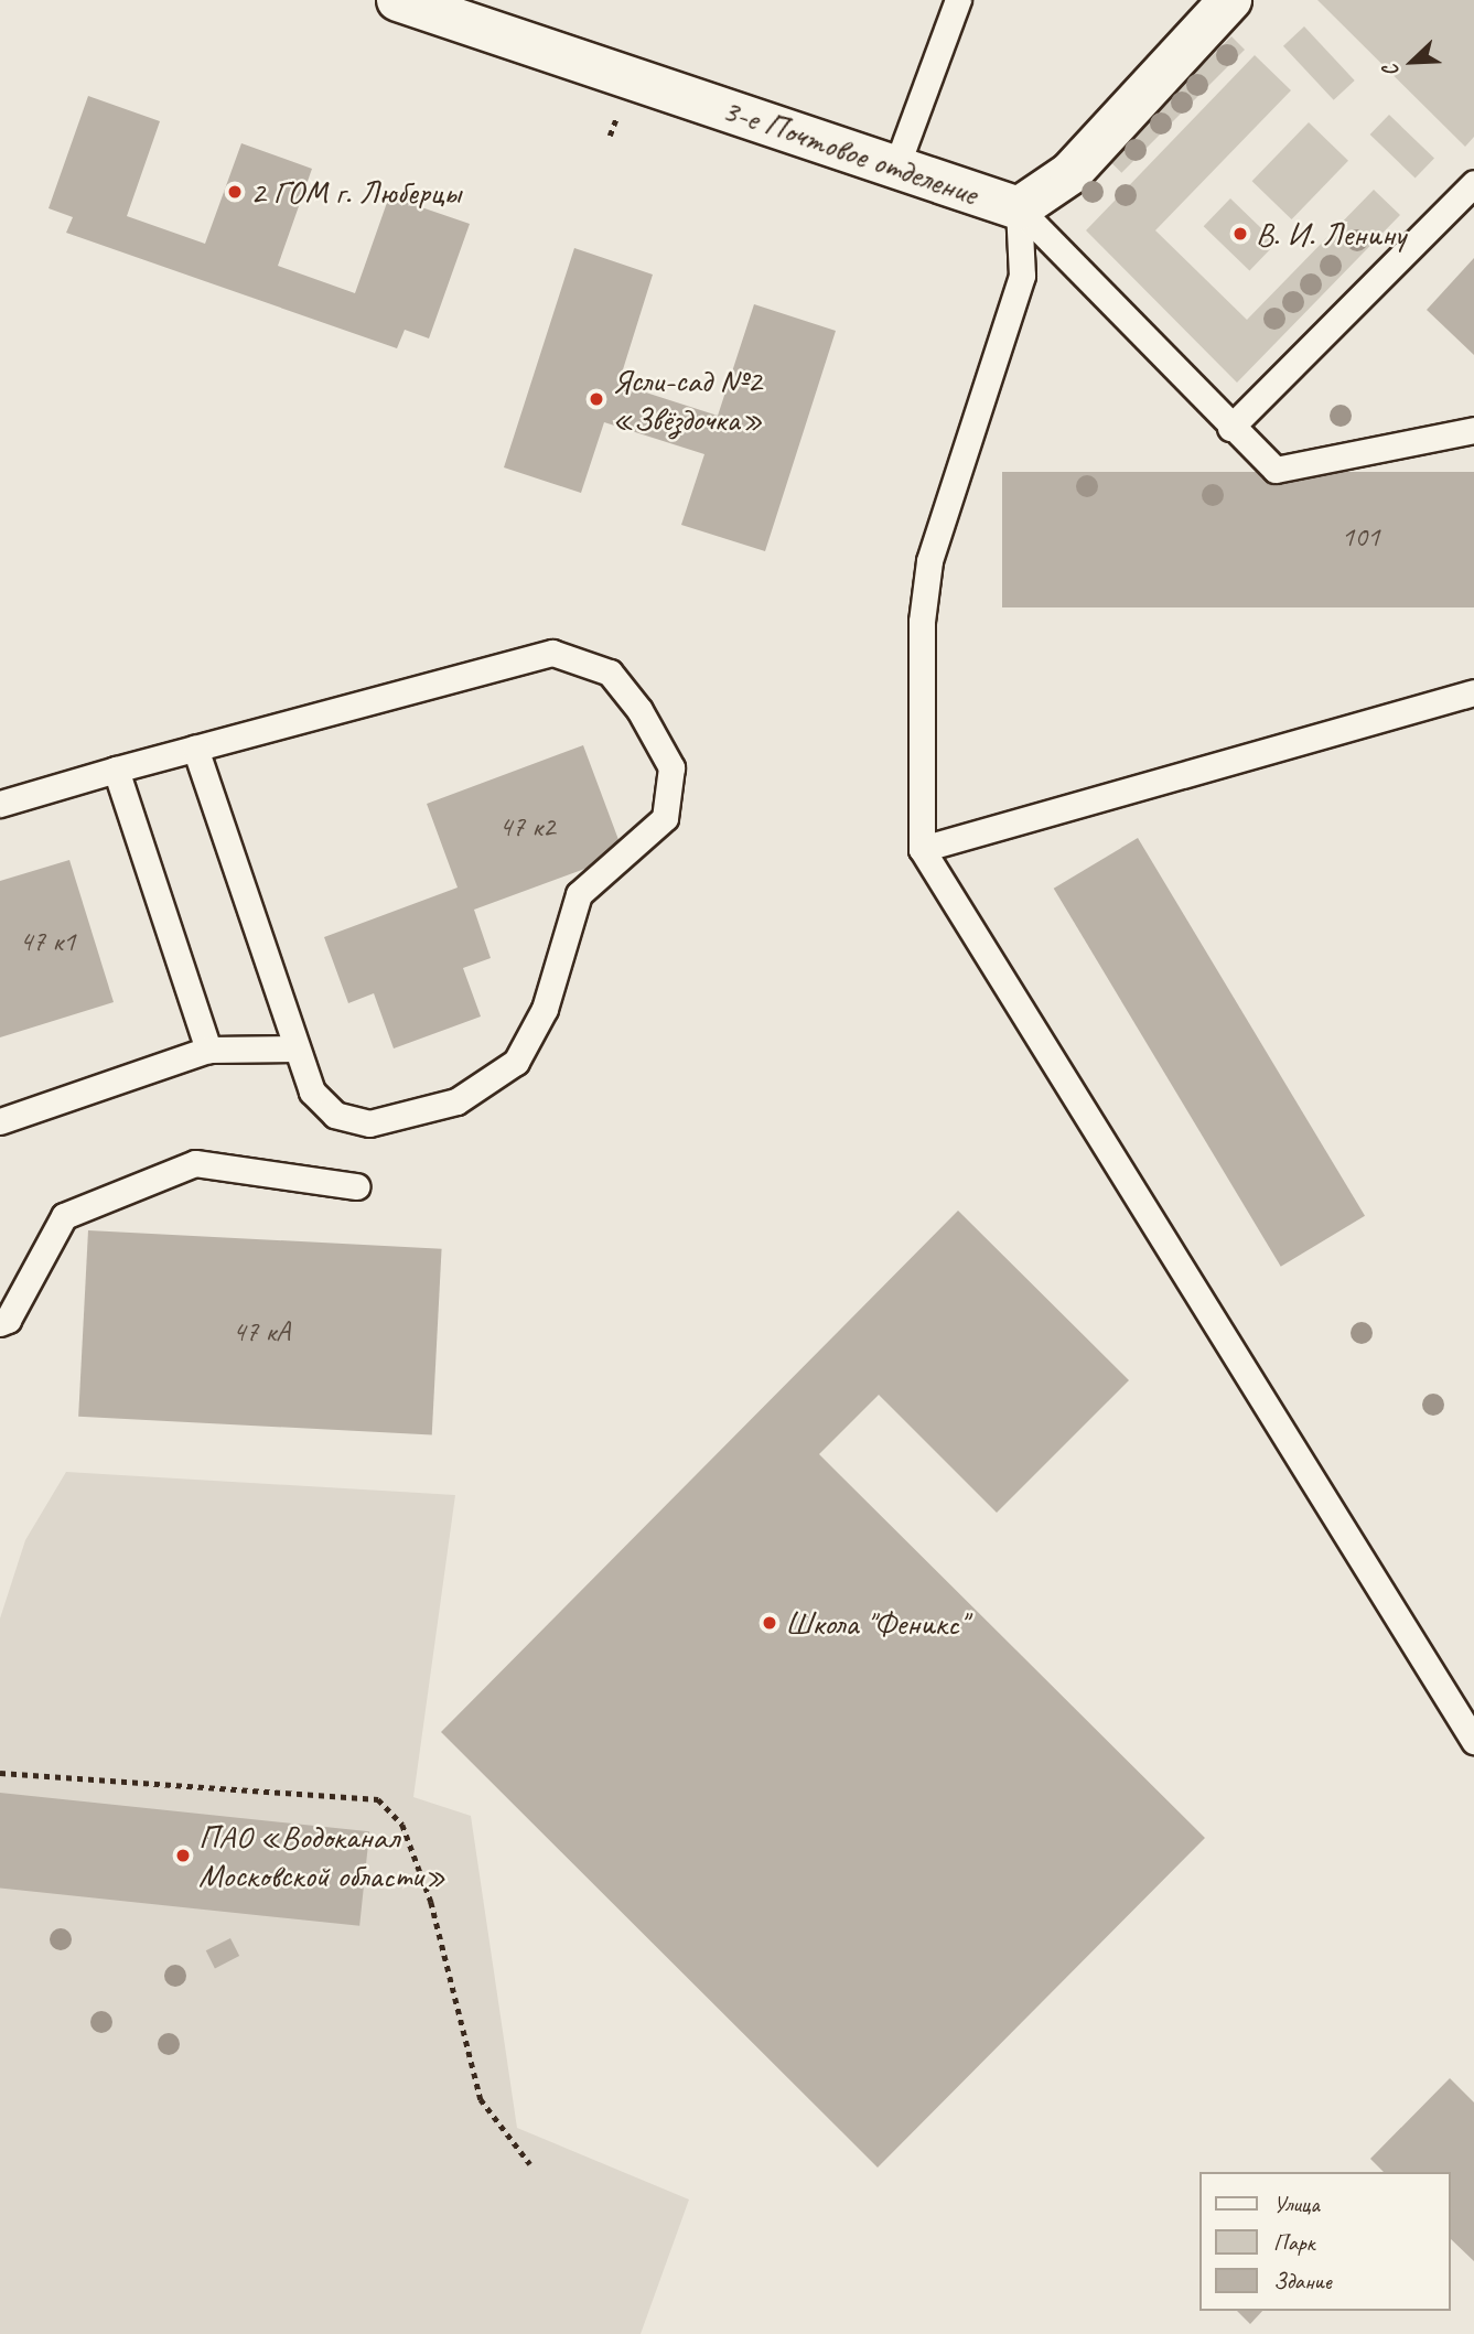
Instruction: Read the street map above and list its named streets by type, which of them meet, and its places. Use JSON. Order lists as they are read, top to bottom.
{
  "streets": {
    "street": ["3-е Почтовое отделение"]
  },
  "places": [
    "2 ГОМ г. Люберцы",
    "В. И. Ленину",
    "Ясли-сад №2 «Звёздочка»",
    "Школа \"Феникс\"",
    "ПАО «Водоканал Московской области»"
  ],
  "house_numbers": [
    "101",
    "47 к2",
    "47 к1",
    "47 кА"
  ],
  "legend": ["Улица", "Парк", "Здание"],
  "north": "bottom left"
}
